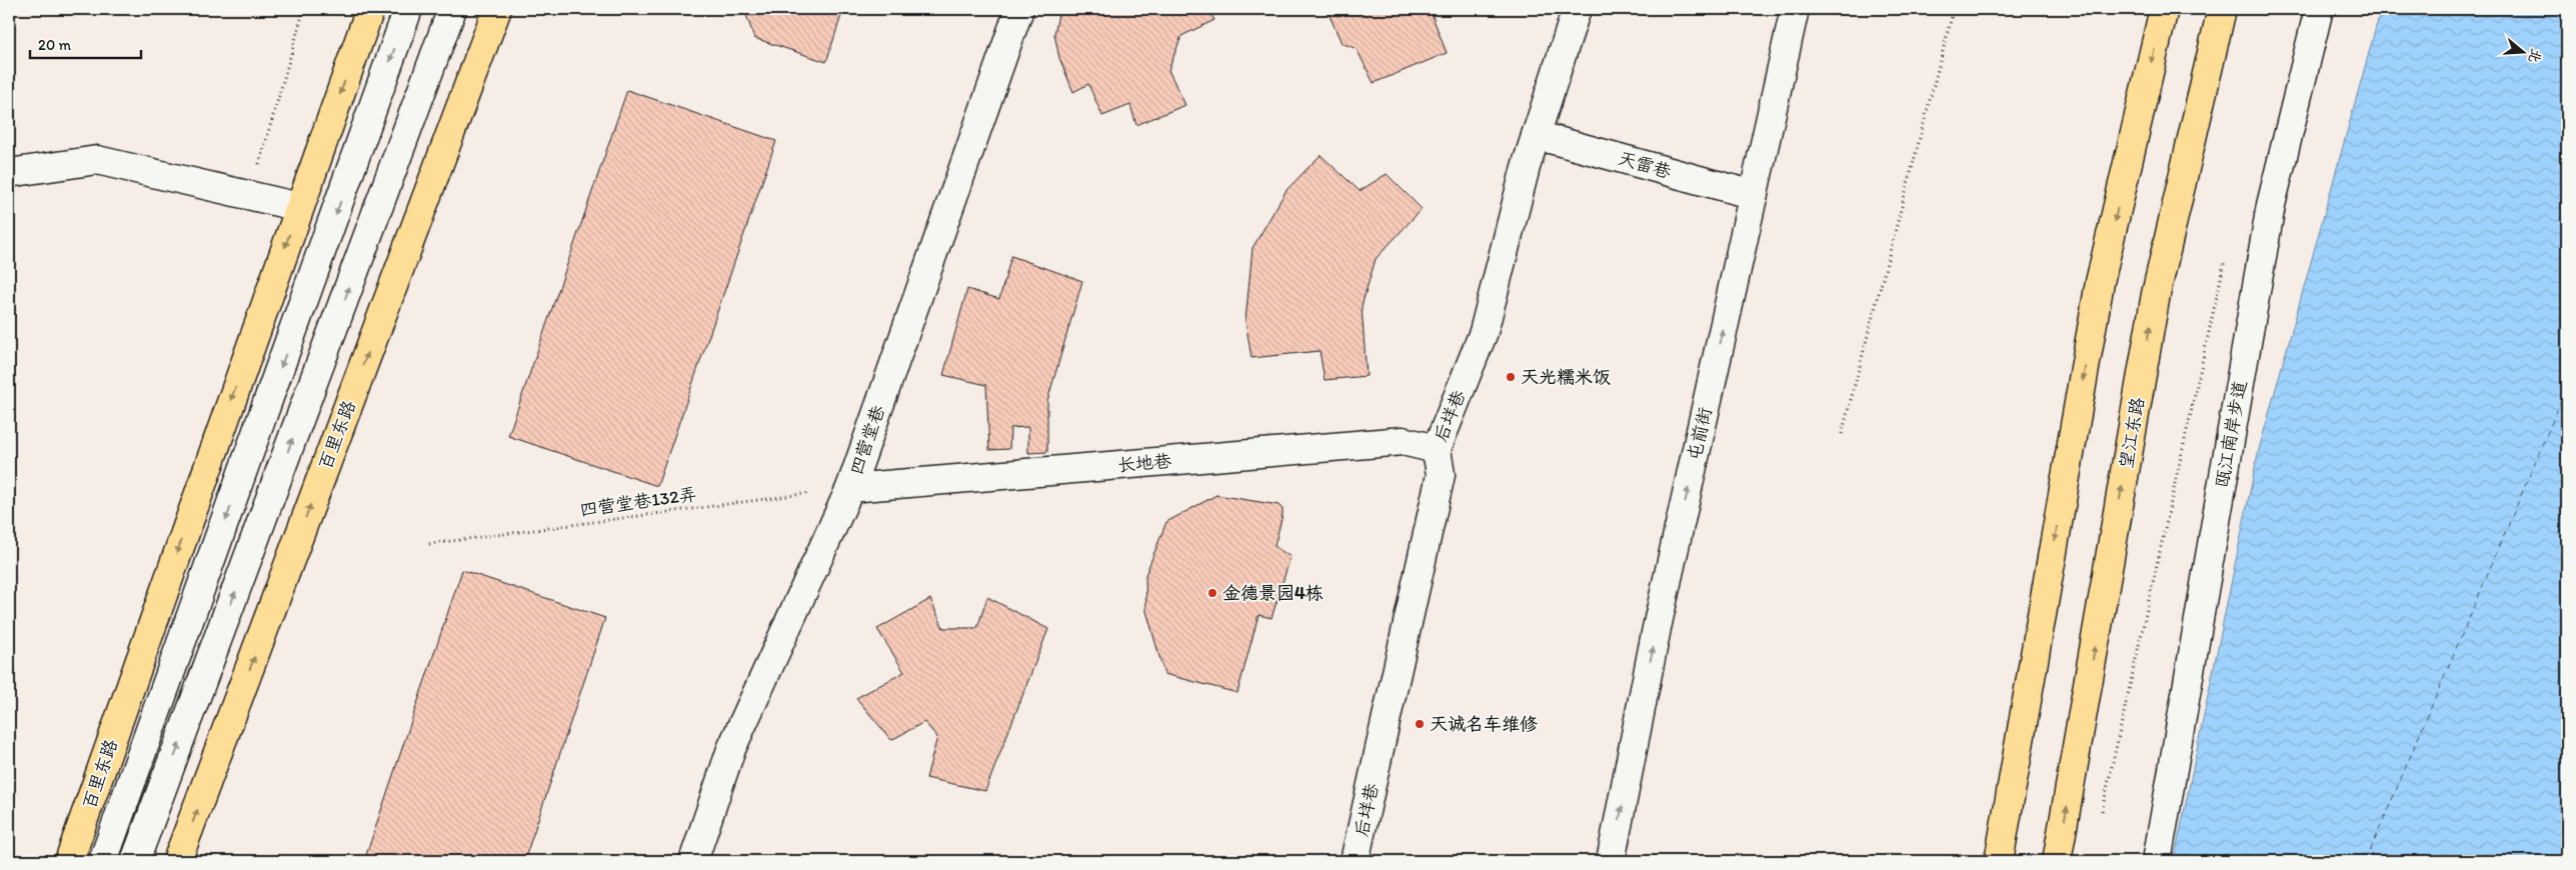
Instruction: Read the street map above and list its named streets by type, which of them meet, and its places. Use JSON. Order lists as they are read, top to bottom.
{
  "streets": {
    "main road": ["望江东路", "百里东路"],
    "street": [
      "天雷巷",
      "后垟巷",
      "屯前街",
      "瓯江南岸步道",
      "四营堂巷",
      "长地巷"
    ],
    "path": ["四营堂巷132弄"]
  },
  "crossings": [
    ["天雷巷", "后垟巷"],
    ["天雷巷", "屯前街"],
    ["后垟巷", "长地巷"],
    ["四营堂巷", "长地巷"],
    ["四营堂巷", "四营堂巷132弄"],
    ["长地巷", "四营堂巷132弄"]
  ],
  "one_way": ["屯前街"],
  "places": ["天光糯米饭", "金德景园4栋", "天诚名车维修"],
  "scale_bar": "20 m",
  "north": "right"
}
